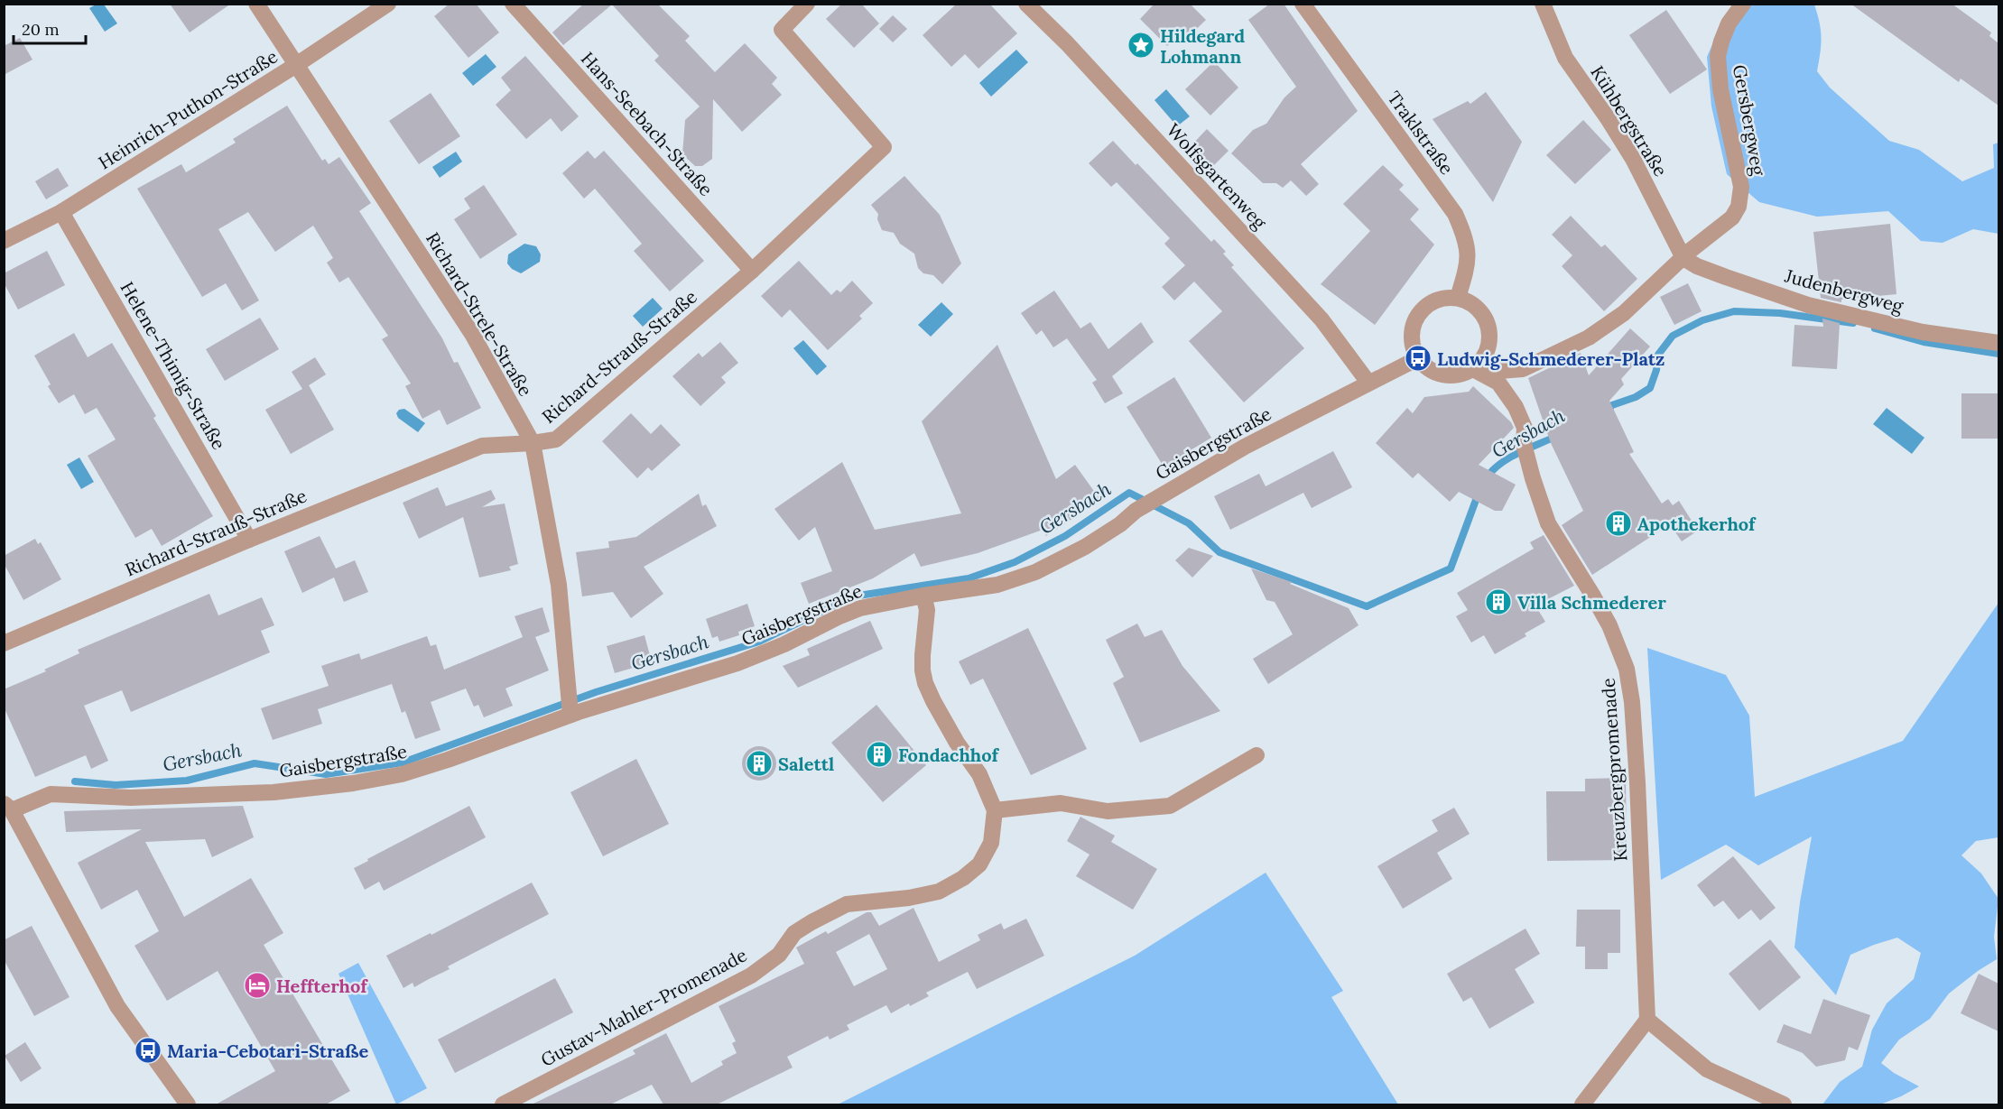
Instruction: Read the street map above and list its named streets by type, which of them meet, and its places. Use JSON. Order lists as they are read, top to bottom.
{
  "streets": {
    "street": [
      "Heinrich-Puthon-Straße",
      "Gersbergweg",
      "Kühbergstraße",
      "Hans-Seebach-Straße",
      "Traklstraße",
      "Wolfsgartenweg",
      "Judenbergweg",
      "Richard-Strele-Straße",
      "Richard-Strauß-Straße",
      "Helene-Thimig-Straße",
      "Gaisbergstraße",
      "Kreuzbergpromenade",
      "Gustav-Mahler-Promenade"
    ]
  },
  "crossings": [
    ["Heinrich-Puthon-Straße", "Richard-Strele-Straße"],
    ["Heinrich-Puthon-Straße", "Helene-Thimig-Straße"],
    ["Gersbergweg", "Kühbergstraße"],
    ["Gersbergweg", "Judenbergweg"],
    ["Kühbergstraße", "Judenbergweg"],
    ["Hans-Seebach-Straße", "Richard-Strauß-Straße"],
    ["Traklstraße", "Gaisbergstraße"],
    ["Traklstraße", "Kreuzbergpromenade"],
    ["Wolfsgartenweg", "Gaisbergstraße"],
    ["Richard-Strele-Straße", "Richard-Strauß-Straße"],
    ["Richard-Strele-Straße", "Gaisbergstraße"],
    ["Richard-Strauß-Straße", "Helene-Thimig-Straße"],
    ["Gaisbergstraße", "Kreuzbergpromenade"],
    ["Gaisbergstraße", "Gustav-Mahler-Promenade"]
  ],
  "water": ["Gersbach"],
  "places": {
    "place": ["Hildegard Lohmann"],
    "bus stop": ["Ludwig-Schmederer-Platz", "Maria-Cebotari-Straße"],
    "building": [
      "Apothekerhof",
      "Villa Schmederer",
      "Fondachhof",
      "Salettl"
    ],
    "hotel": ["Heffterhof"]
  },
  "scale_bar": "20 m"
}
